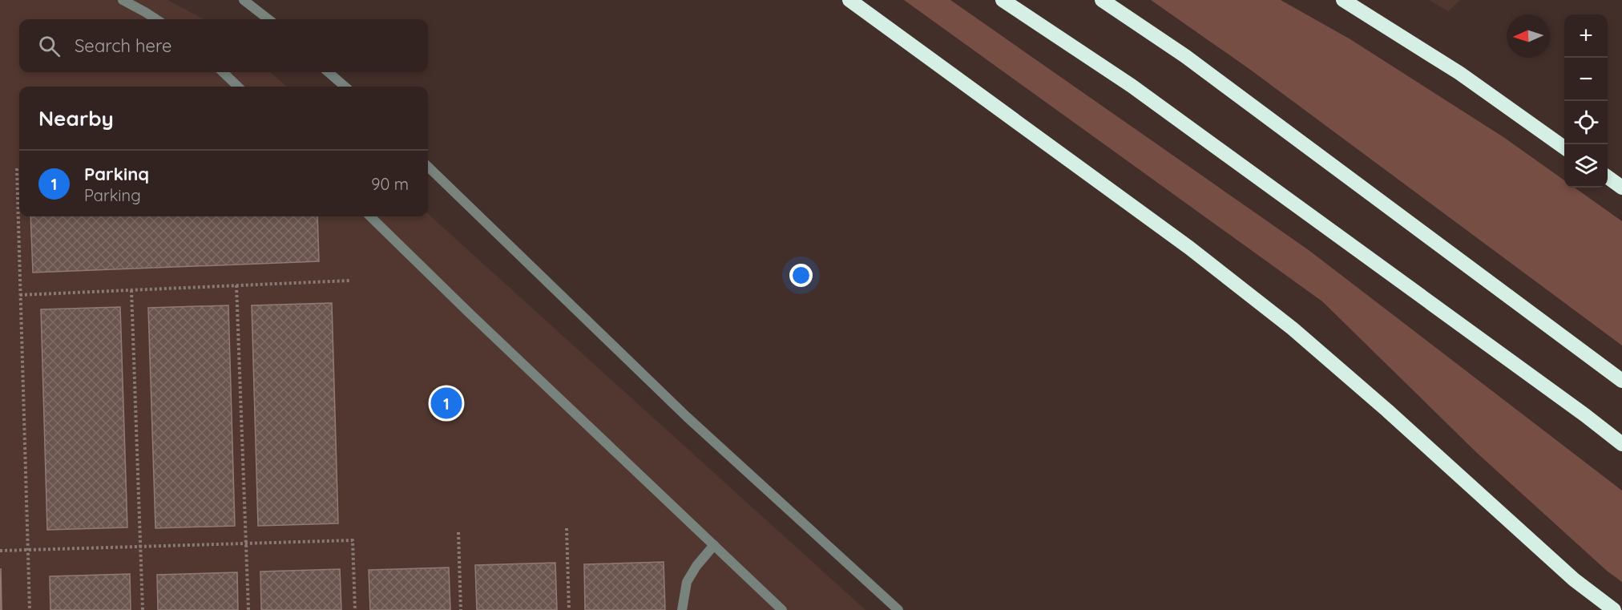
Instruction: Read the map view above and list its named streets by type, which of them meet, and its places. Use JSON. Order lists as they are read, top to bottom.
{
  "north": "left",
  "page": {
    "map_buttons": ["+", "−"],
    "search": "Search here",
    "heading": "Nearby",
    "list": [
      {
        "mark": "1",
        "name": "Parkinq",
        "note": "Parking",
        "value": "90 m"
      }
    ],
    "pins": "1"
  }
}
